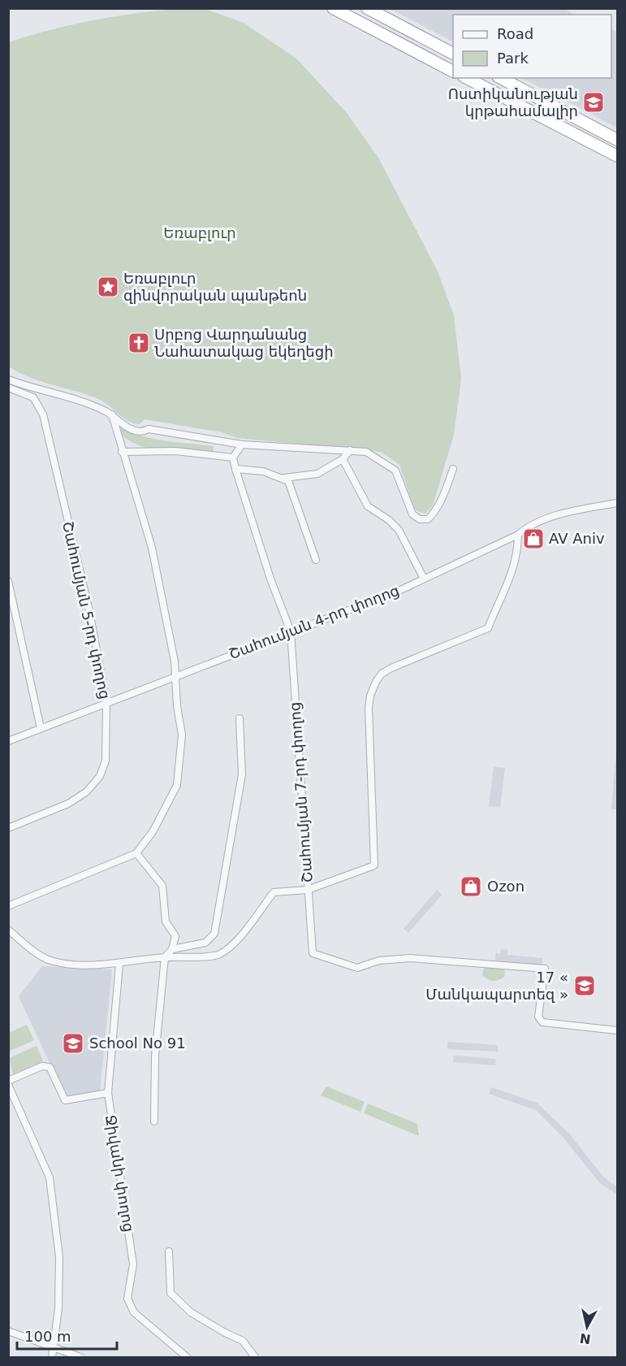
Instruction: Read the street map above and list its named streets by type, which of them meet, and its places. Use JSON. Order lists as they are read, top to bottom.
{
  "streets": {
    "street": [
      "Շահումյան 5-րդ փողոց",
      "Շահումյան 4-րդ փողոց",
      "Շահումյան 7-րդ փողոց",
      "Ջիվանի փողոց"
    ]
  },
  "crossings": [
    ["Շահումյան 5-րդ փողոց", "Շահումյան 4-րդ փողոց"],
    ["Շահումյան 4-րդ փողոց", "Շահումյան 7-րդ փողոց"]
  ],
  "parks": ["Եռաբլուր"],
  "places": {
    "school or university": ["Ոստիկանության կրթահամալիր", "17 « Մանկապարտեզ »", "School No 91"],
    "place": ["Եռաբլուր զինվորական պանթեոն"],
    "church": ["Սրբոց Վարդանանց Նահատակաց եկեղեցի"],
    "shop": ["AV Aniv", "Ozon"]
  },
  "legend": ["Road", "Park"],
  "scale_bar": "100 m",
  "north": "bottom"
}
